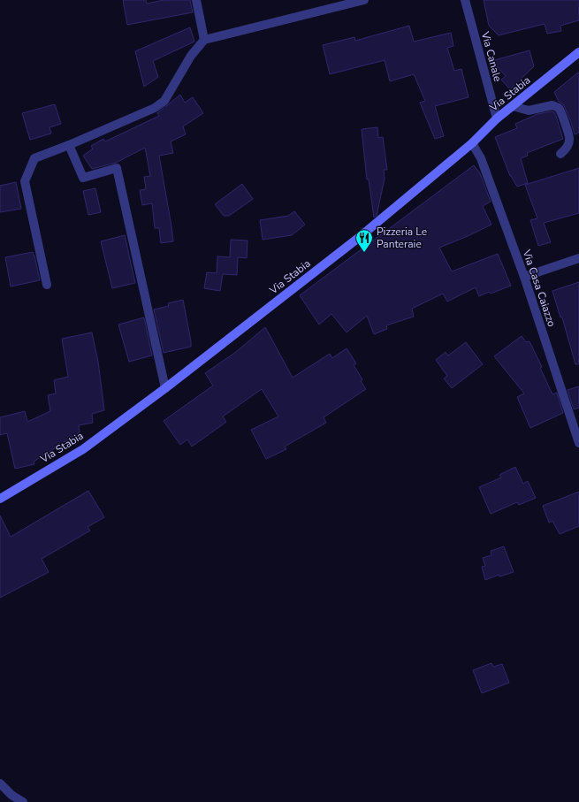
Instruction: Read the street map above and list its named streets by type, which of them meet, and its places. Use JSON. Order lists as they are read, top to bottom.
{
  "streets": {
    "main road": ["Via Stabia"],
    "street": ["Via Canale", "Via Casa Caiazzo"]
  },
  "crossings": [
    ["Via Canale", "Via Stabia"],
    ["Via Stabia", "Via Casa Caiazzo"]
  ],
  "places": {
    "restaurant": ["Pizzeria Le Panteraie"]
  }
}
